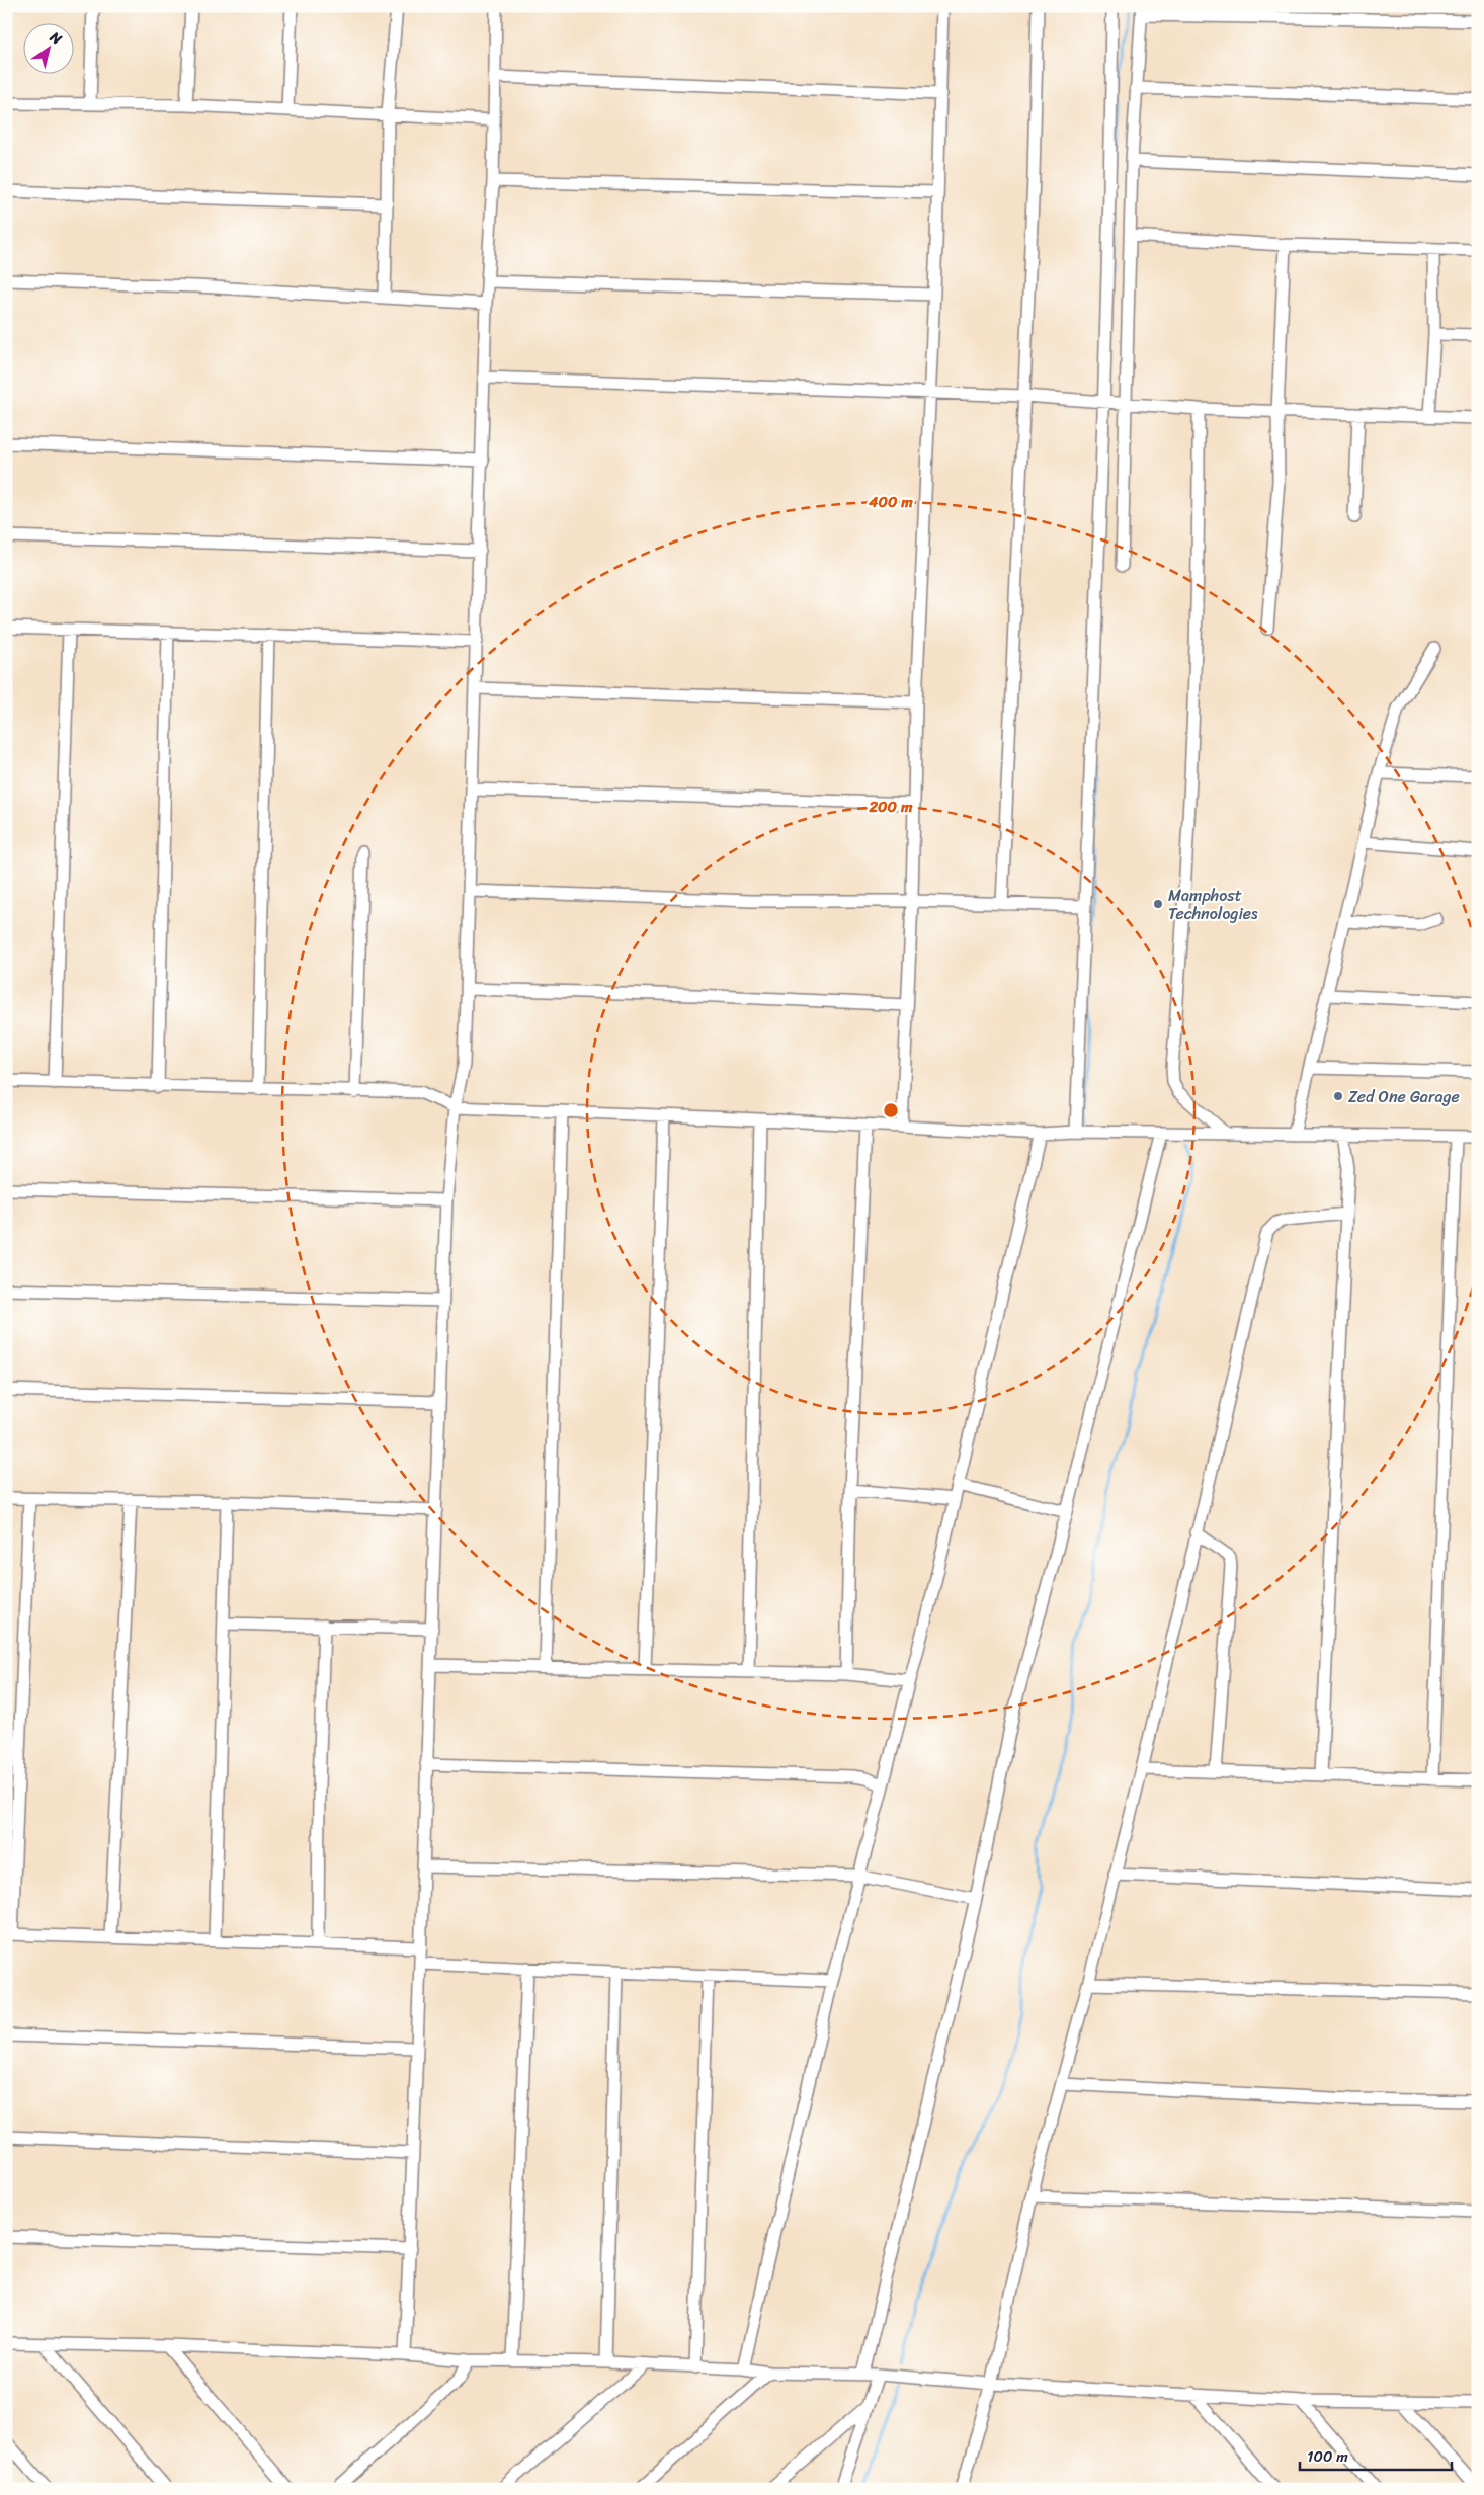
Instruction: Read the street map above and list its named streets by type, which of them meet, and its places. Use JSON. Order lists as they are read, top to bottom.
{
  "places": ["Mamphost Technologies", "Zed One Garage"],
  "scale_bar": "100 m",
  "north": "top right",
  "rings": ["400 m", "200 m"]
}
